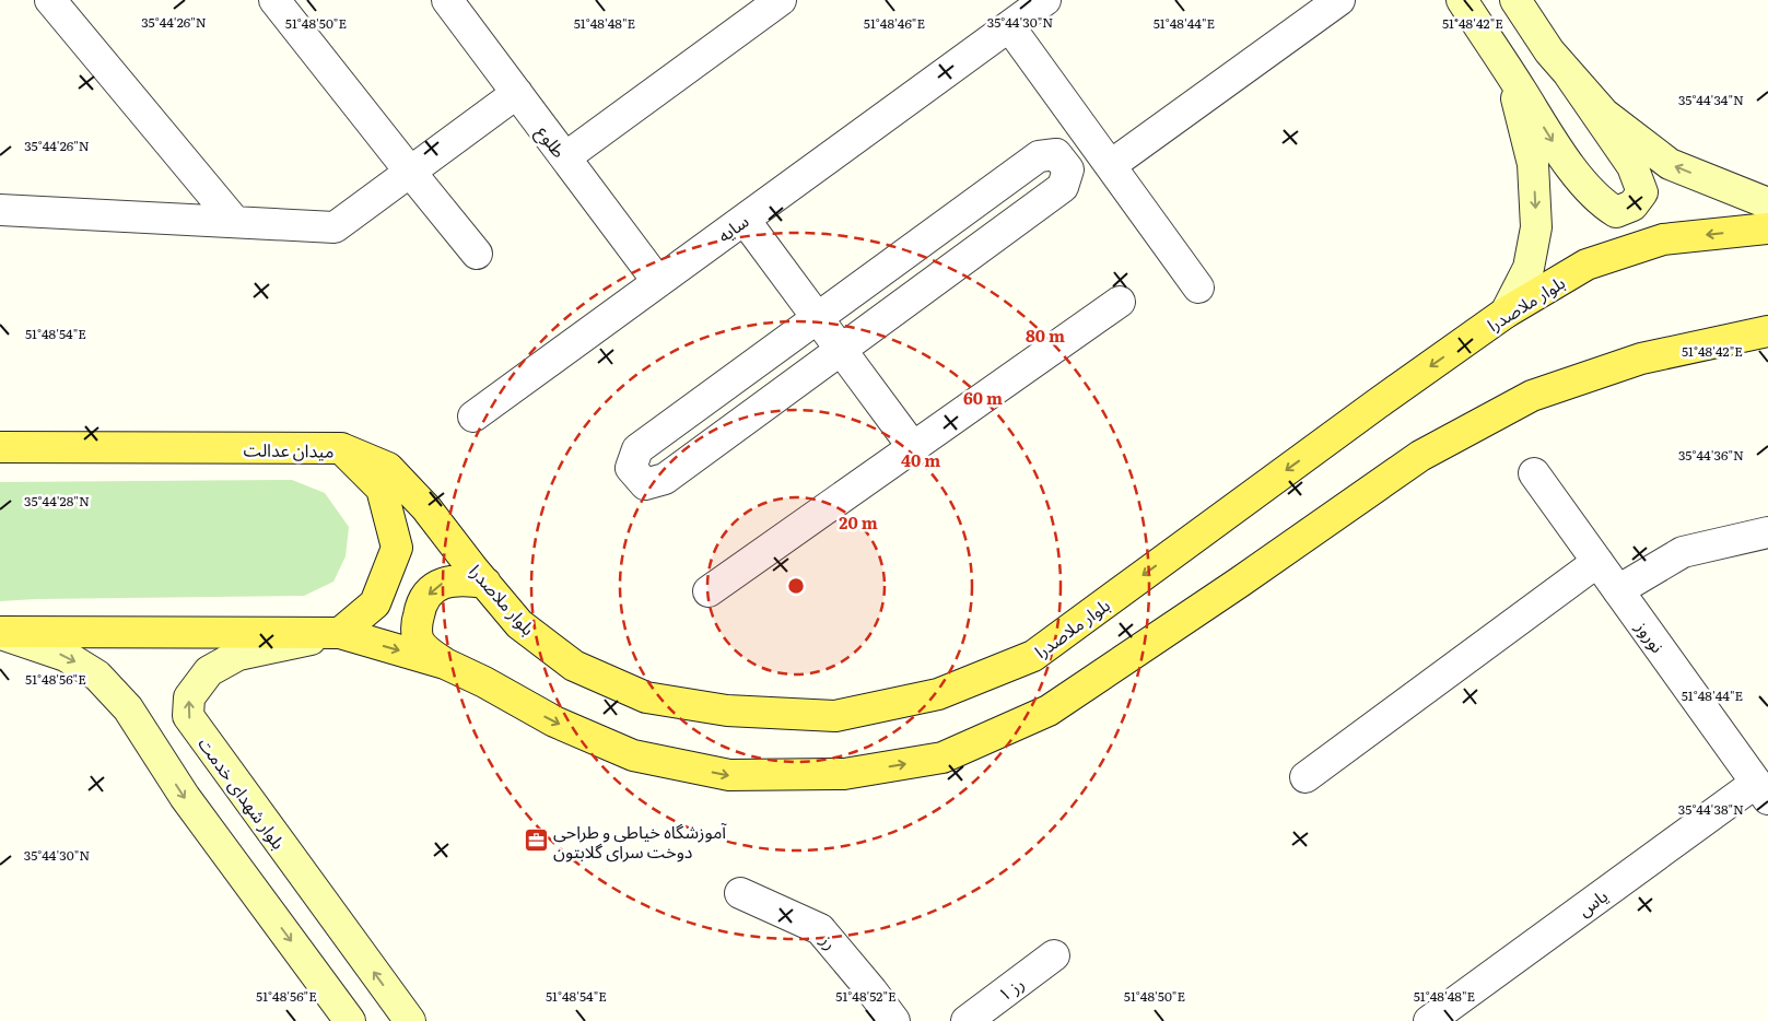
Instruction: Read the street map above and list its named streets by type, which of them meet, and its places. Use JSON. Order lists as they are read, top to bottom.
{
  "streets": {
    "main road": ["بلوار ملاصدرا", "میدان عدالت", "بلوار شهدای خدمت"],
    "street": [
      "طلوع",
      "سایه",
      "نوروز",
      "یاس",
      "رز",
      "رز ۱"
    ]
  },
  "crossings": [
    ["طلوع", "سایه"],
    ["بلوار ملاصدرا", "میدان عدالت"],
    ["میدان عدالت", "بلوار شهدای خدمت"],
    ["نوروز", "یاس"]
  ],
  "places": {
    "office": ["آموزشگاه خیاطی و طراحی دوخت سرای گلابتون"]
  },
  "coordinates": [
    "35°44'26\"N",
    "35°44'30\"N",
    "51°48'42\"E",
    "51°48'50\"E",
    "51°48'48\"E",
    "51°48'46\"E",
    "51°48'44\"E",
    "35°44'34\"N",
    "51°48'54\"E",
    "35°44'36\"N",
    "35°44'28\"N",
    "51°48'56\"E",
    "35°44'38\"N",
    "51°48'52\"E"
  ],
  "rings": [
    "80 m",
    "60 m",
    "40 m",
    "20 m"
  ]
}
